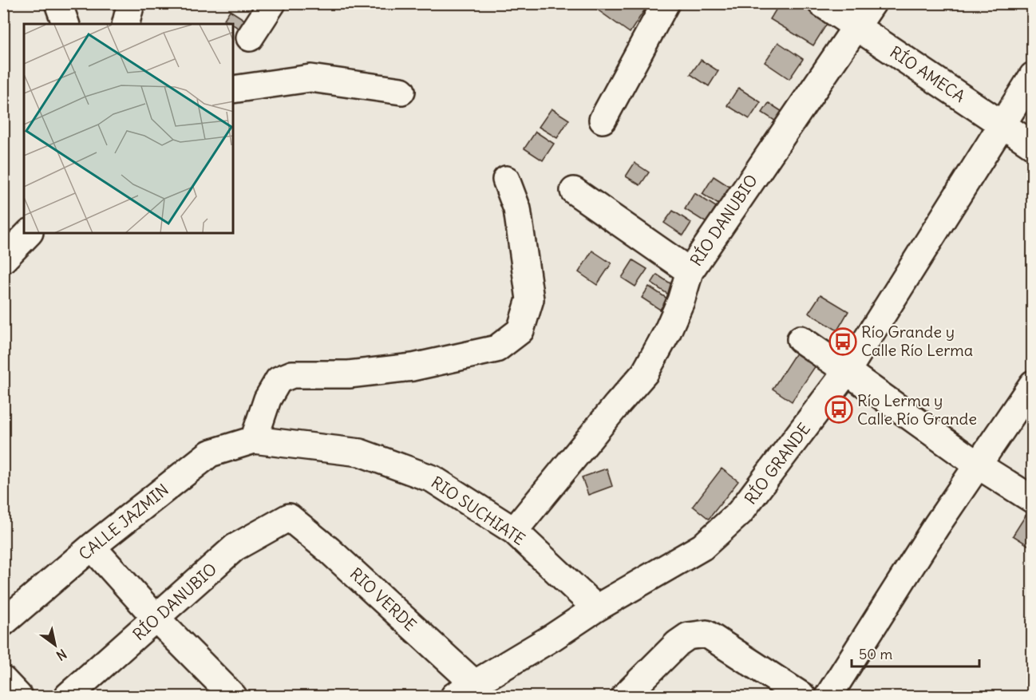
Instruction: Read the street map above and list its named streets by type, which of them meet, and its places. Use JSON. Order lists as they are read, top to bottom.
{
  "streets": {
    "street": [
      "RÍO AMECA",
      "RÍO DANUBIO",
      "RÍO GRANDE",
      "RIO SUCHIATE",
      "CALLE JAZMIN",
      "RIO VERDE"
    ]
  },
  "crossings": [
    ["RÍO AMECA", "RÍO DANUBIO"],
    ["RÍO AMECA", "RÍO GRANDE"],
    ["RÍO DANUBIO", "RIO SUCHIATE"],
    ["RÍO DANUBIO", "RIO VERDE"],
    ["RÍO GRANDE", "RIO SUCHIATE"],
    ["RÍO GRANDE", "RIO VERDE"],
    ["RIO SUCHIATE", "CALLE JAZMIN"]
  ],
  "places": {
    "bus stop": ["Río Grande y Calle Río Lerma", "Río Lerma y Calle Río Grande"]
  },
  "scale_bar": "50 m",
  "north": "bottom right"
}
